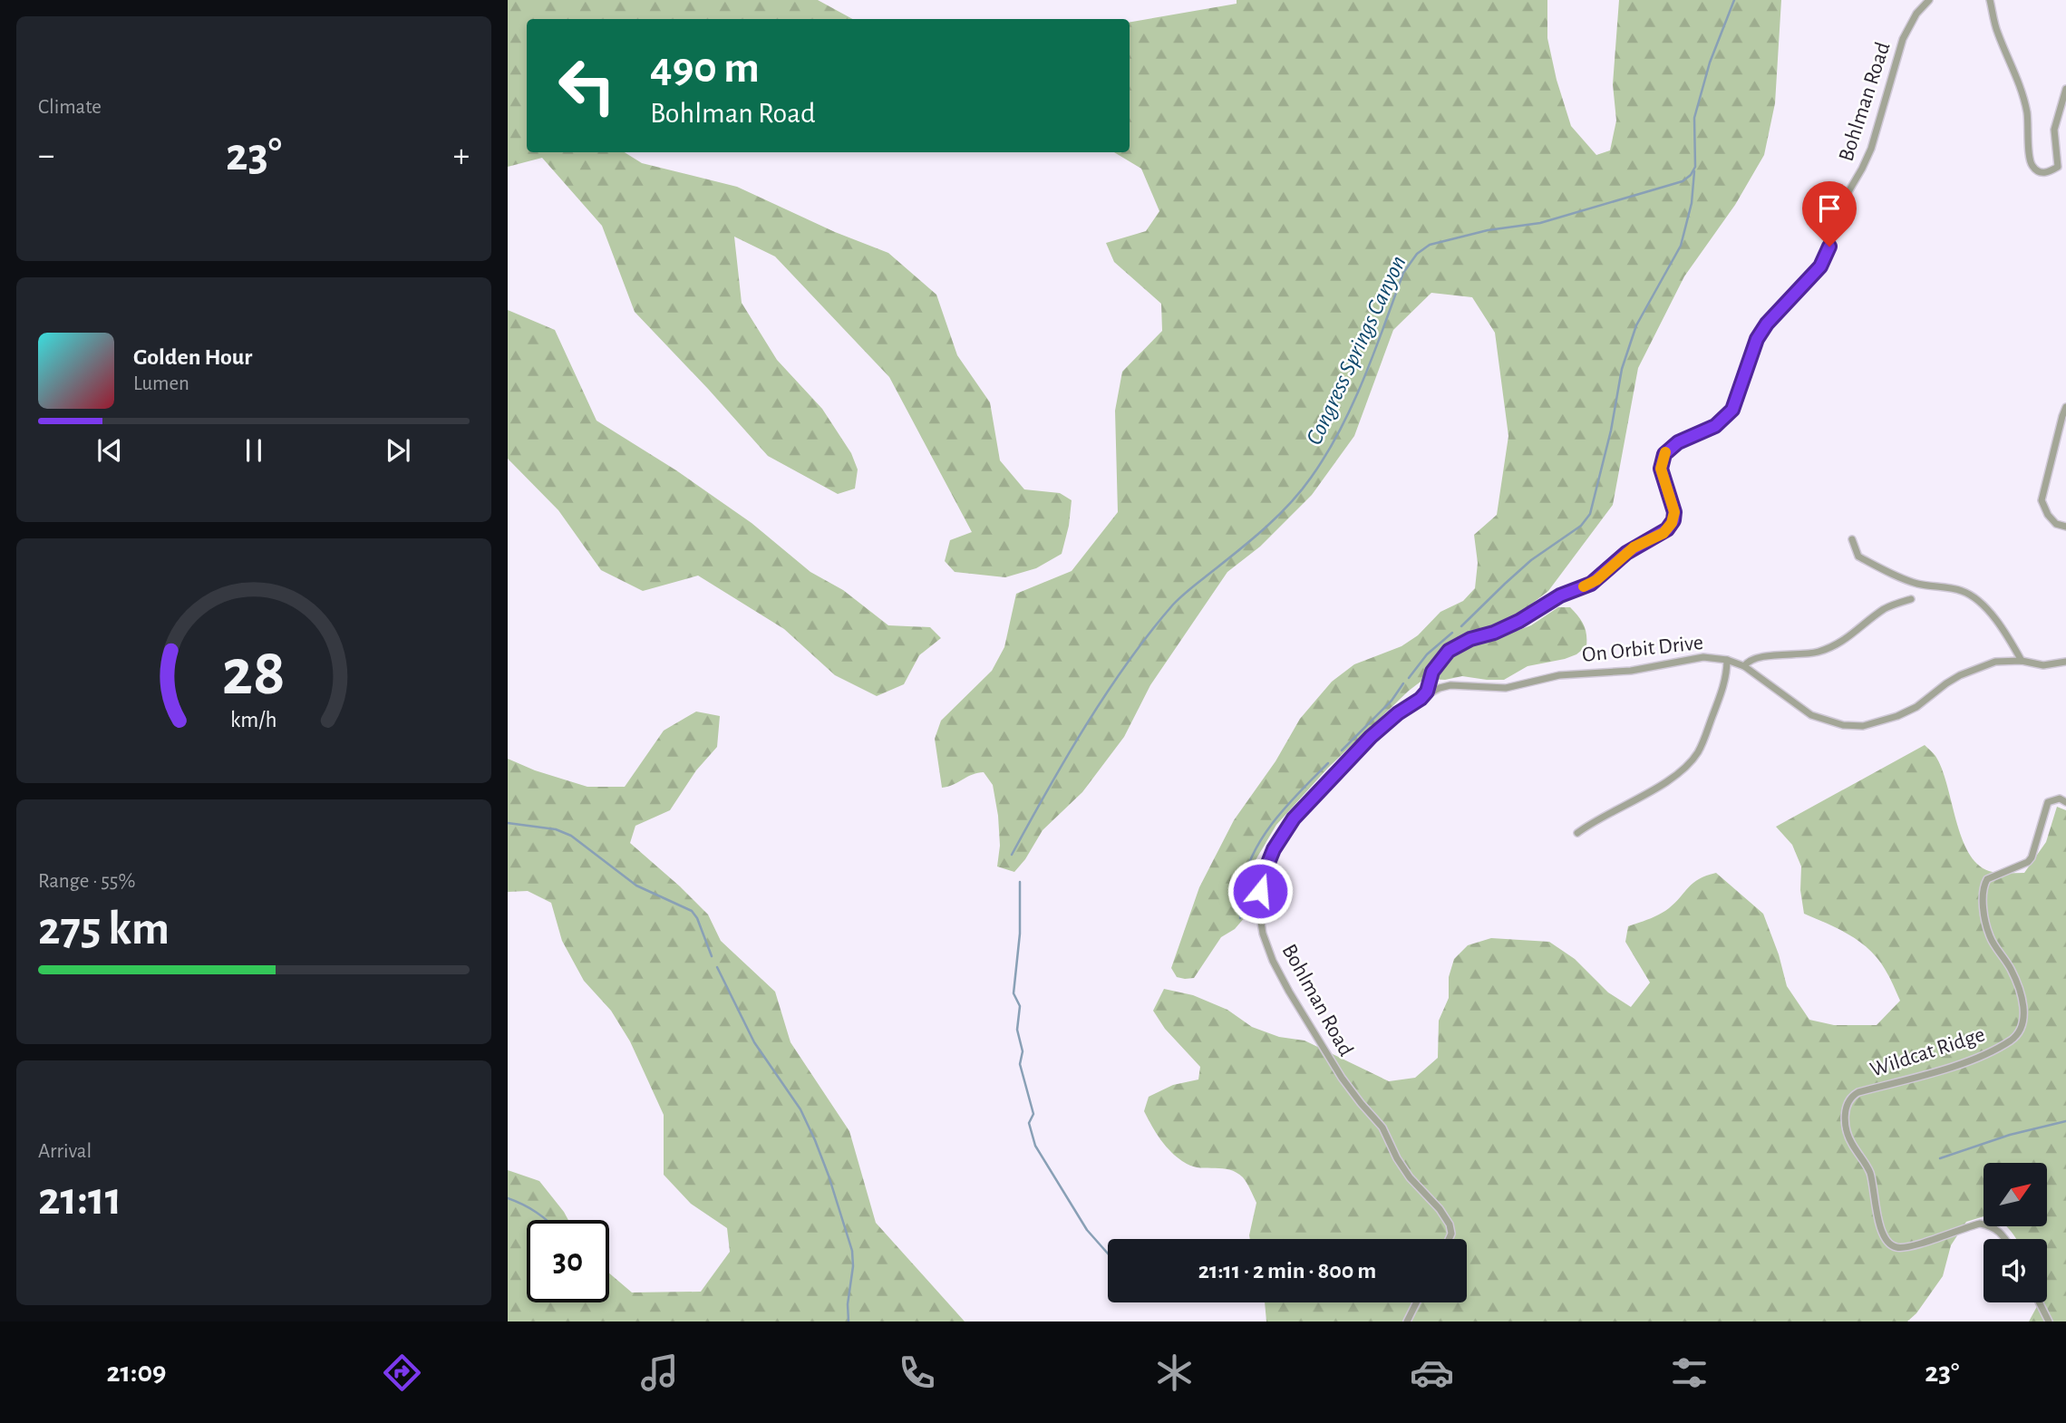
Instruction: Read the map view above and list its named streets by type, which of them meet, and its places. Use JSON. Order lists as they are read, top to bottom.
{
  "streets": {
    "street": ["Bohlman Road", "On Orbit Drive", "Wildcat Ridge"]
  },
  "crossings": [
    ["Bohlman Road", "On Orbit Drive"]
  ],
  "water": ["Congress Springs Canyon"],
  "north": "top right",
  "page": {
    "tile": [
      "Climate",
      ["Range · 55%", "275 km"],
      ["Arrival", "21:11"]
    ],
    "turn": ["490 m", "Bohlman Road"],
    "heat": ["−", "23°", "+"],
    "song": ["Golden Hour", "Lumen"],
    "limit": "30",
    "trip": "21:11 · 2 min · 800 m",
    "tabs": ["21:09", "23°"],
    "gauge": ["28", "km/h"]
  }
}
